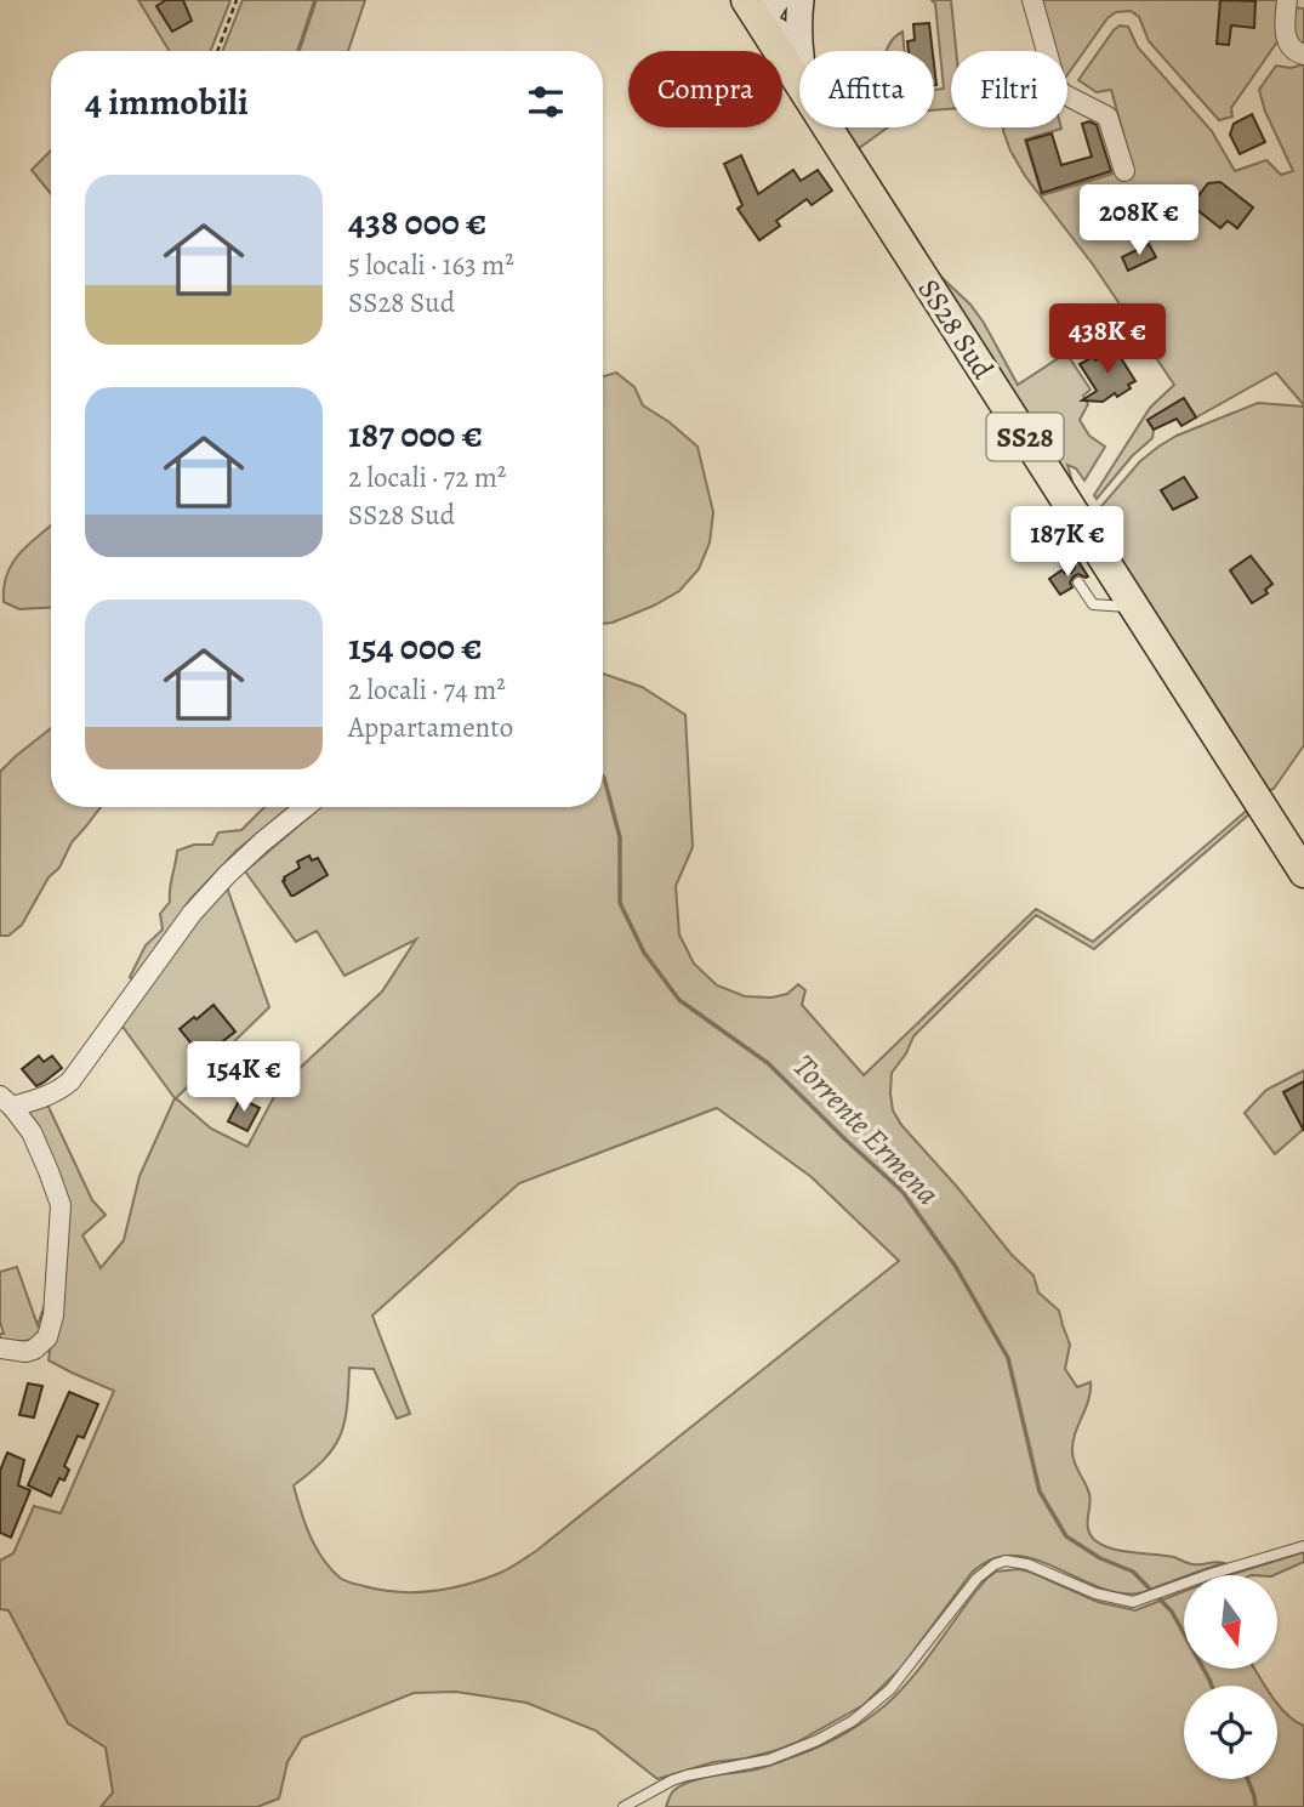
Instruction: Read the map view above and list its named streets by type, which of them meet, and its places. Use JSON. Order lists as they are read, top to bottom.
{
  "streets": {
    "main road": ["SS28 Sud", "SS28"]
  },
  "water": ["Torrente Ermena"],
  "north": "bottom",
  "page": {
    "chip": ["Compra", "Affitta", "Filtri"],
    "heading": "4 immobili",
    "list": [
      {
        "name": "438 000 €",
        "note": "5 locali · 163 m² · SS28 Sud"
      },
      {
        "name": "187 000 €",
        "note": "2 locali · 72 m² · SS28 Sud"
      },
      {
        "name": "154 000 €",
        "note": "2 locali · 74 m² · Appartamento"
      }
    ],
    "price": [
      "208K €",
      "438K €",
      "187K €",
      "154K €"
    ]
  }
}
